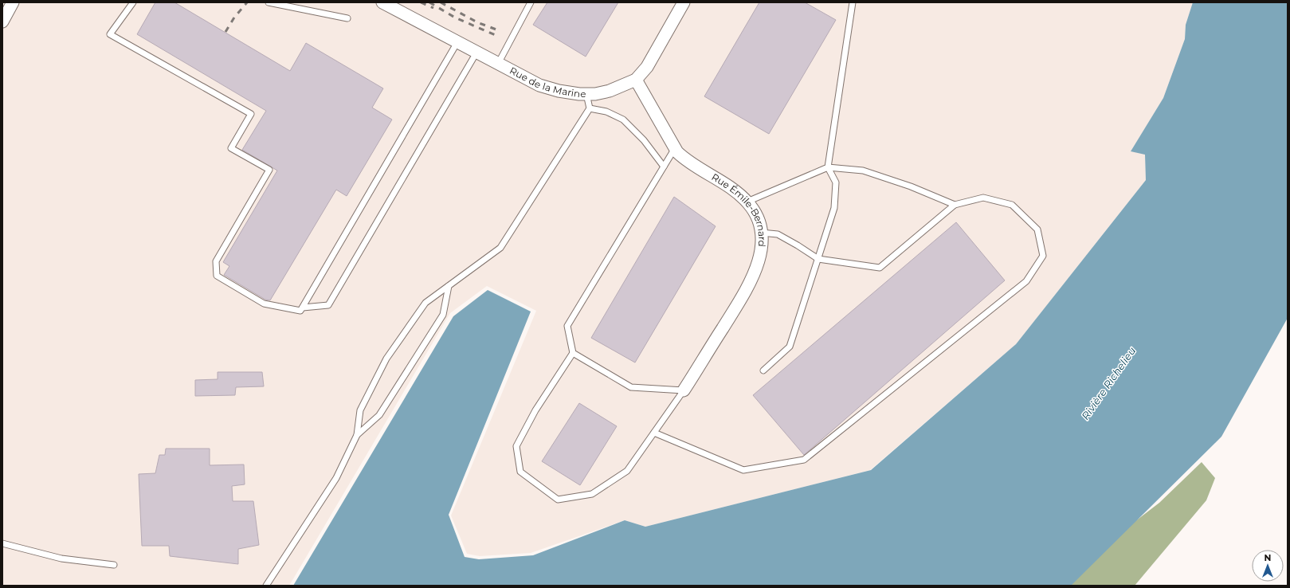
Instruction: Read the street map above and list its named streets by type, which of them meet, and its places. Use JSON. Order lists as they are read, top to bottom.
{
  "streets": {
    "street": ["Rue de la Marine", "Rue Émile-Bernard"]
  },
  "crossings": [
    ["Rue de la Marine", "Rue Émile-Bernard"]
  ],
  "water": ["Rivière Richelieu"],
  "north": "top"
}
